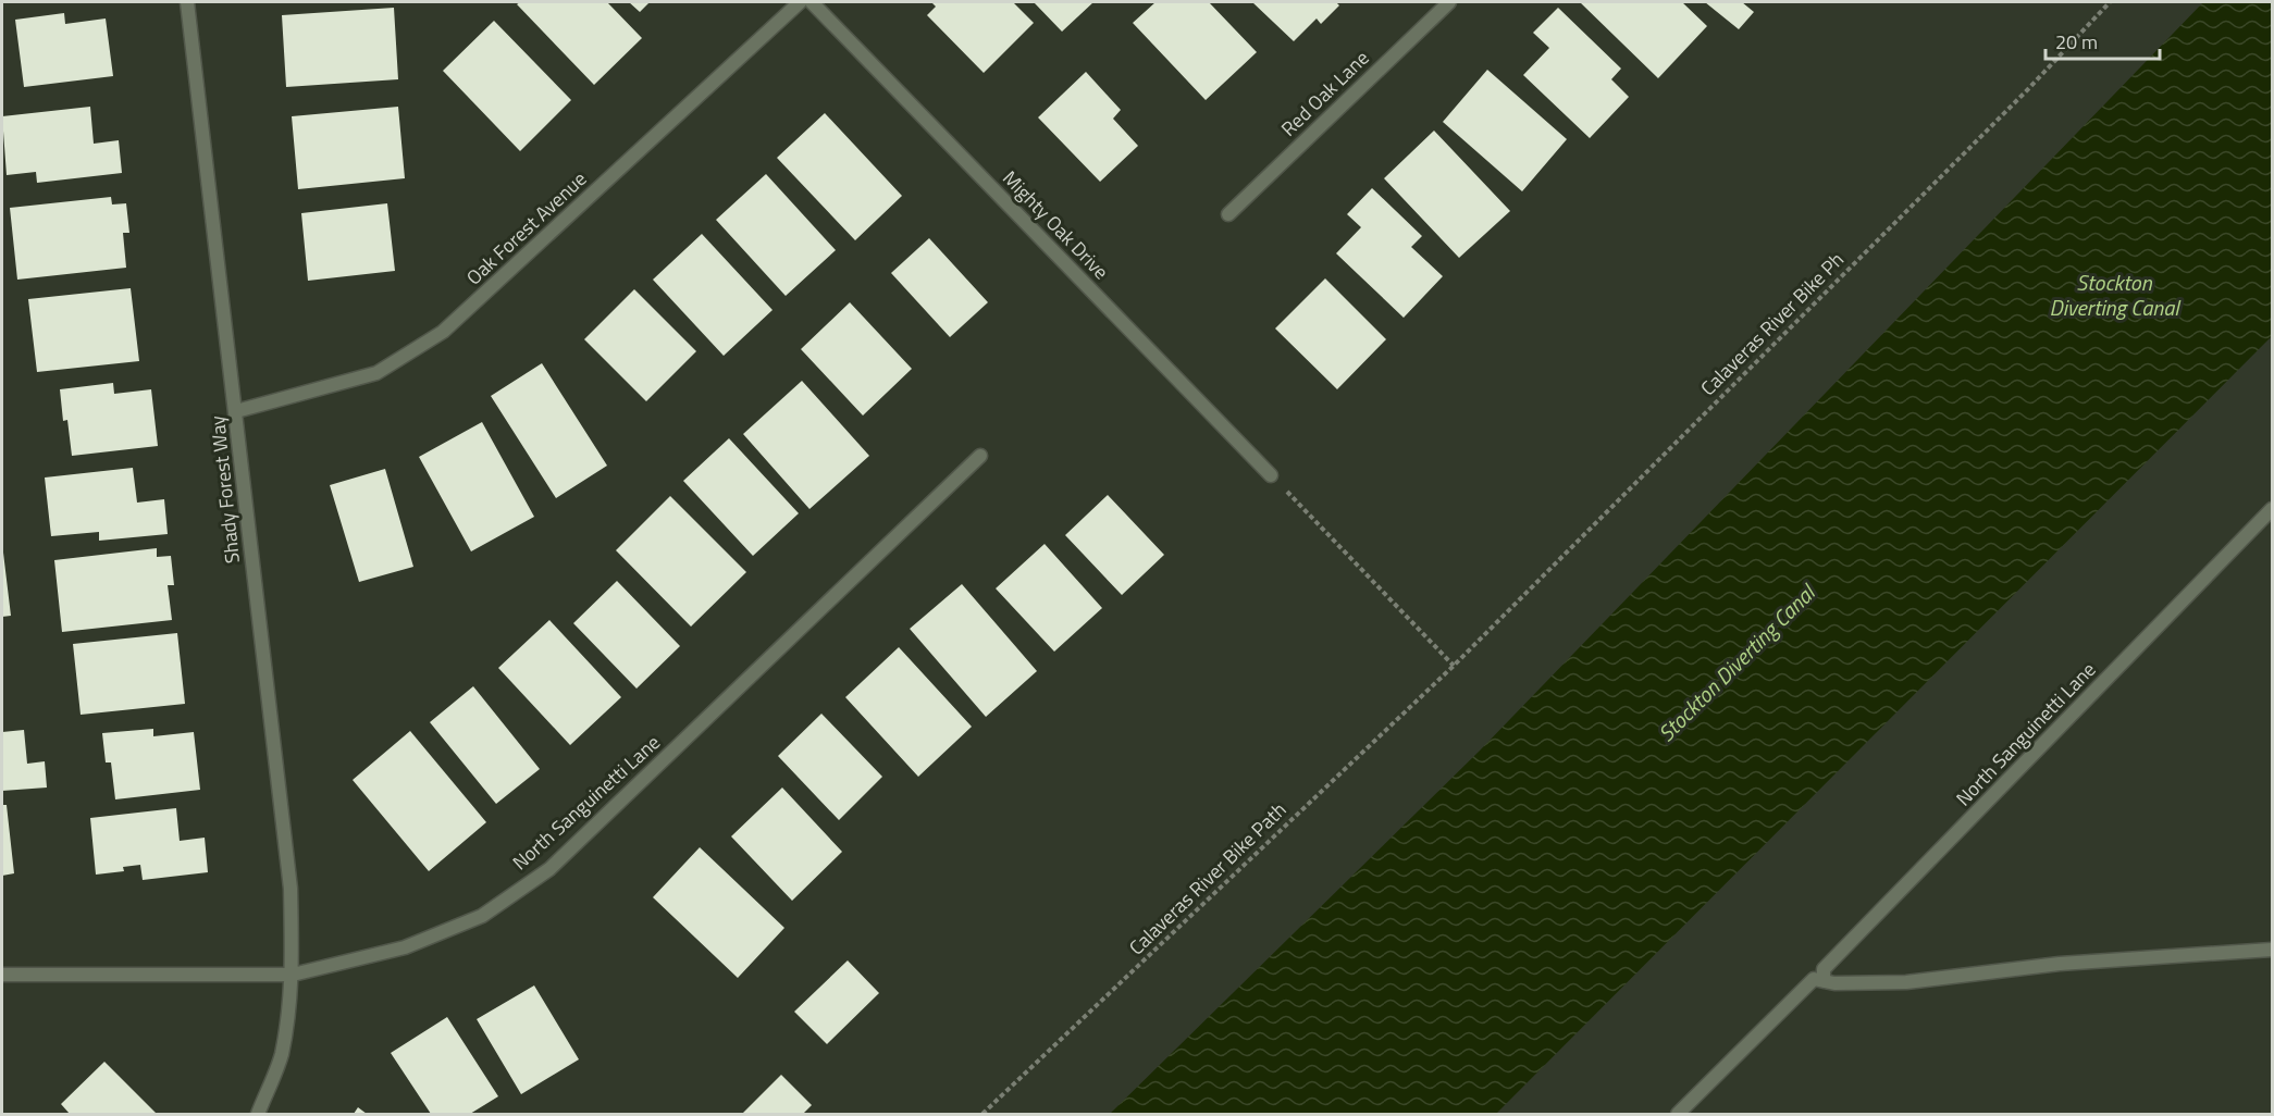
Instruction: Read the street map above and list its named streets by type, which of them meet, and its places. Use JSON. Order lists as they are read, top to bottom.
{
  "streets": {
    "street": [
      "Red Oak Lane",
      "Mighty Oak Drive",
      "Oak Forest Avenue",
      "Shady Forest Way",
      "North Sanguinetti Lane"
    ],
    "path": ["Calaveras River Bike Ph", "Calaveras River Bike Path"]
  },
  "crossings": [
    ["Oak Forest Avenue", "Shady Forest Way"],
    ["Calaveras River Bike Ph", "Calaveras River Bike Path"],
    ["Shady Forest Way", "North Sanguinetti Lane"]
  ],
  "water": ["Stockton Diverting Canal"],
  "scale_bar": "20 m"
}
